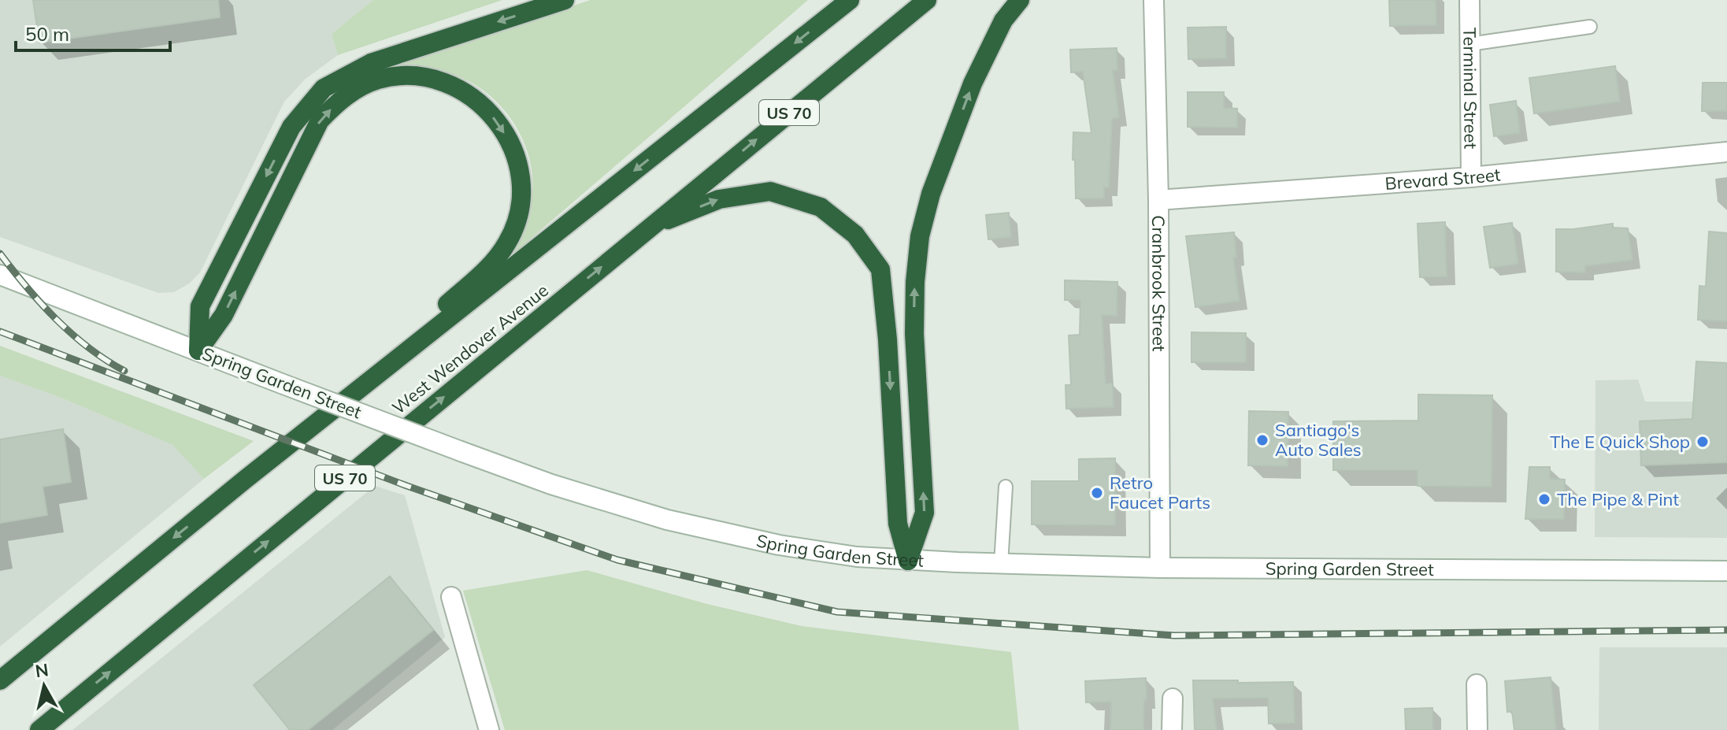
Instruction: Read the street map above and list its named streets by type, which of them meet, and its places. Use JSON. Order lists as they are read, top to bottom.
{
  "streets": {
    "highway": ["US 70", "West Wendover Avenue"],
    "main road": [
      "Terminal Street",
      "Brevard Street",
      "Cranbrook Street",
      "Spring Garden Street"
    ]
  },
  "crossings": [
    ["Terminal Street", "Brevard Street"],
    ["Brevard Street", "Cranbrook Street"],
    ["Cranbrook Street", "Spring Garden Street"]
  ],
  "places": [
    "Santiago's Auto Sales",
    "The E Quick Shop",
    "Retro Faucet Parts",
    "The Pipe & Pint"
  ],
  "scale_bar": "50 m",
  "north": "top"
}
